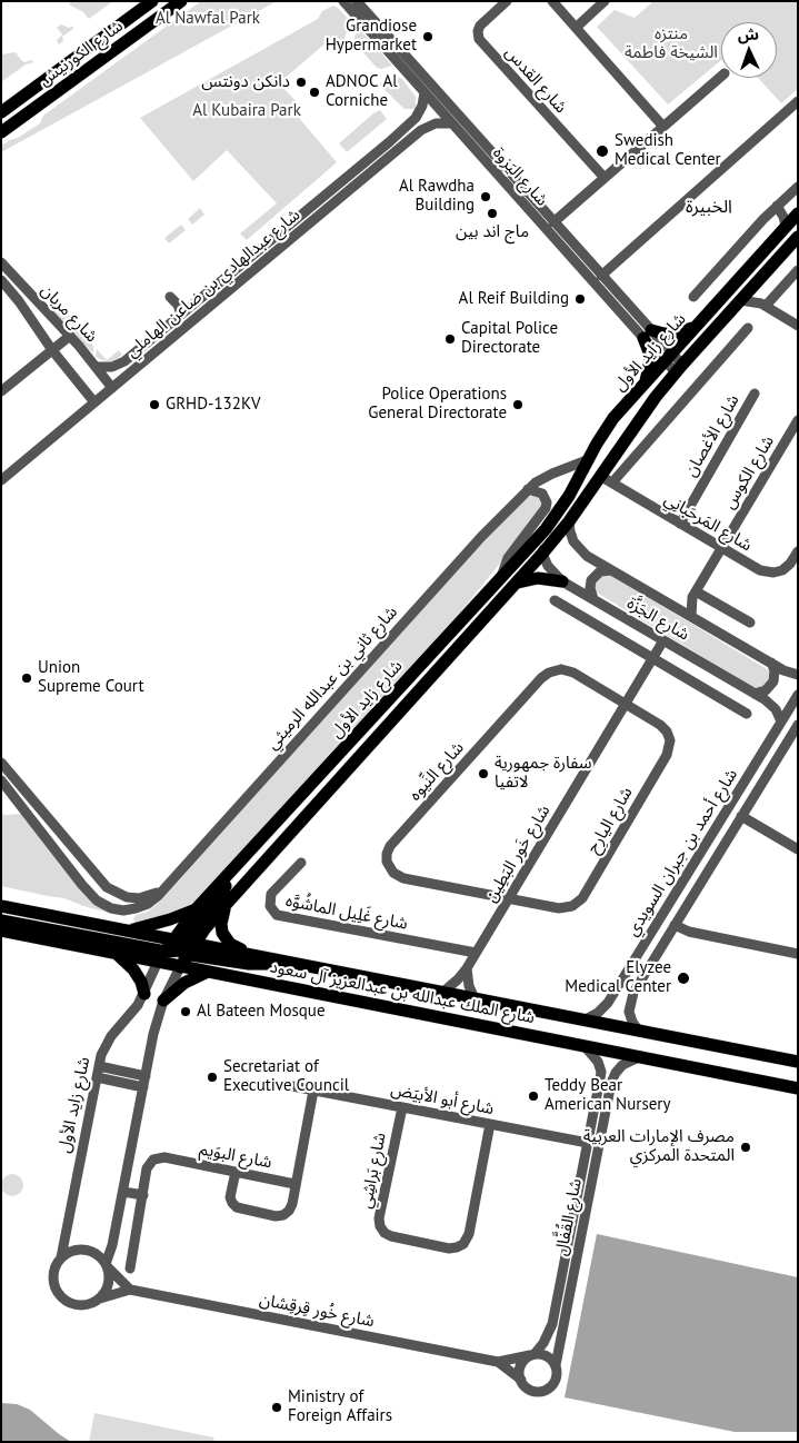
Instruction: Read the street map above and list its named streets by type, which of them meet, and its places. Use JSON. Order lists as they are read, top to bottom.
{
  "streets": {
    "main road": ["شارع الكورنيش", "شارع زايد الأول", "شارع الملك عبدالله بن عبدالعزيز آل سعود"],
    "street": [
      "شارع القدس",
      "شارع اليَزوة",
      "شارع عبدالهادي بن ضاعن الهاملي",
      "شارع مربان",
      "شارع الأغصان",
      "شارع الكوس",
      "شارع المَرحَبانِي",
      "شارع الجَزَّة",
      "شارع ثاني بن عبدالله الرميثي",
      "شارع النِّيوه",
      "شارع اليارِح",
      "شارع أحمد بن جبران السويدي",
      "شارع خَور البَطِين",
      "شارع غَلِيل الماشُوَّه",
      "شارع أبو الأبيَض",
      "شارع البوَيم",
      "شارع بَراشِي",
      "شارع القُفَّال",
      "شارع خُور قِرقِشان"
    ]
  },
  "crossings": [
    ["شارع اليَزوة", "شارع عبدالهادي بن ضاعن الهاملي"],
    ["شارع اليَزوة", "شارع زايد الأول"],
    ["شارع عبدالهادي بن ضاعن الهاملي", "شارع مربان"],
    ["شارع زايد الأول", "شارع المَرحَبانِي"],
    ["شارع زايد الأول", "شارع الجَزَّة"],
    ["شارع زايد الأول", "شارع ثاني بن عبدالله الرميثي"],
    ["شارع زايد الأول", "شارع الملك عبدالله بن عبدالعزيز آل سعود"],
    ["شارع زايد الأول", "شارع خُور قِرقِشان"],
    ["شارع الأغصان", "شارع المَرحَبانِي"],
    ["شارع الكوس", "شارع المَرحَبانِي"],
    ["شارع الكوس", "شارع الجَزَّة"],
    ["شارع الجَزَّة", "شارع أحمد بن جبران السويدي"],
    ["شارع الجَزَّة", "شارع خَور البَطِين"],
    ["شارع النِّيوه", "شارع اليارِح"],
    ["شارع النِّيوه", "شارع خَور البَطِين"],
    ["شارع اليارِح", "شارع خَور البَطِين"],
    ["شارع أحمد بن جبران السويدي", "شارع الملك عبدالله بن عبدالعزيز آل سعود"],
    ["شارع خَور البَطِين", "شارع غَلِيل الماشُوَّه"],
    ["شارع خَور البَطِين", "شارع الملك عبدالله بن عبدالعزيز آل سعود"],
    ["شارع الملك عبدالله بن عبدالعزيز آل سعود", "شارع القُفَّال"],
    ["شارع أبو الأبيَض", "شارع بَراشِي"],
    ["شارع أبو الأبيَض", "شارع القُفَّال"],
    ["شارع القُفَّال", "شارع خُور قِرقِشان"]
  ],
  "districts": ["الخبيرة"],
  "parks": ["Al Nawfal Park", "منتزه الشيخة فاطمة", "Al Kubaira Park"],
  "places": [
    "Grandiose Hypermarket",
    "دانكن دونتس",
    "ADNOC Al Corniche",
    "Swedish Medical Center",
    "Al Rawdha Building",
    "ماج اند بين",
    "Al Reif Building",
    "Capital Police Directorate",
    "GRHD-132KV",
    "Police Operations General Directorate",
    "Union Supreme Court",
    "سفارة جمهورية لاتفيا",
    "Elyzee Medical Center",
    "Al Bateen Mosque",
    "Secretariat of Executive Council",
    "Teddy Bear American Nursery",
    "مصرف الإمارات العربية المتحدة المركزي",
    "Ministry of Foreign Affairs"
  ],
  "north": "top"
}
